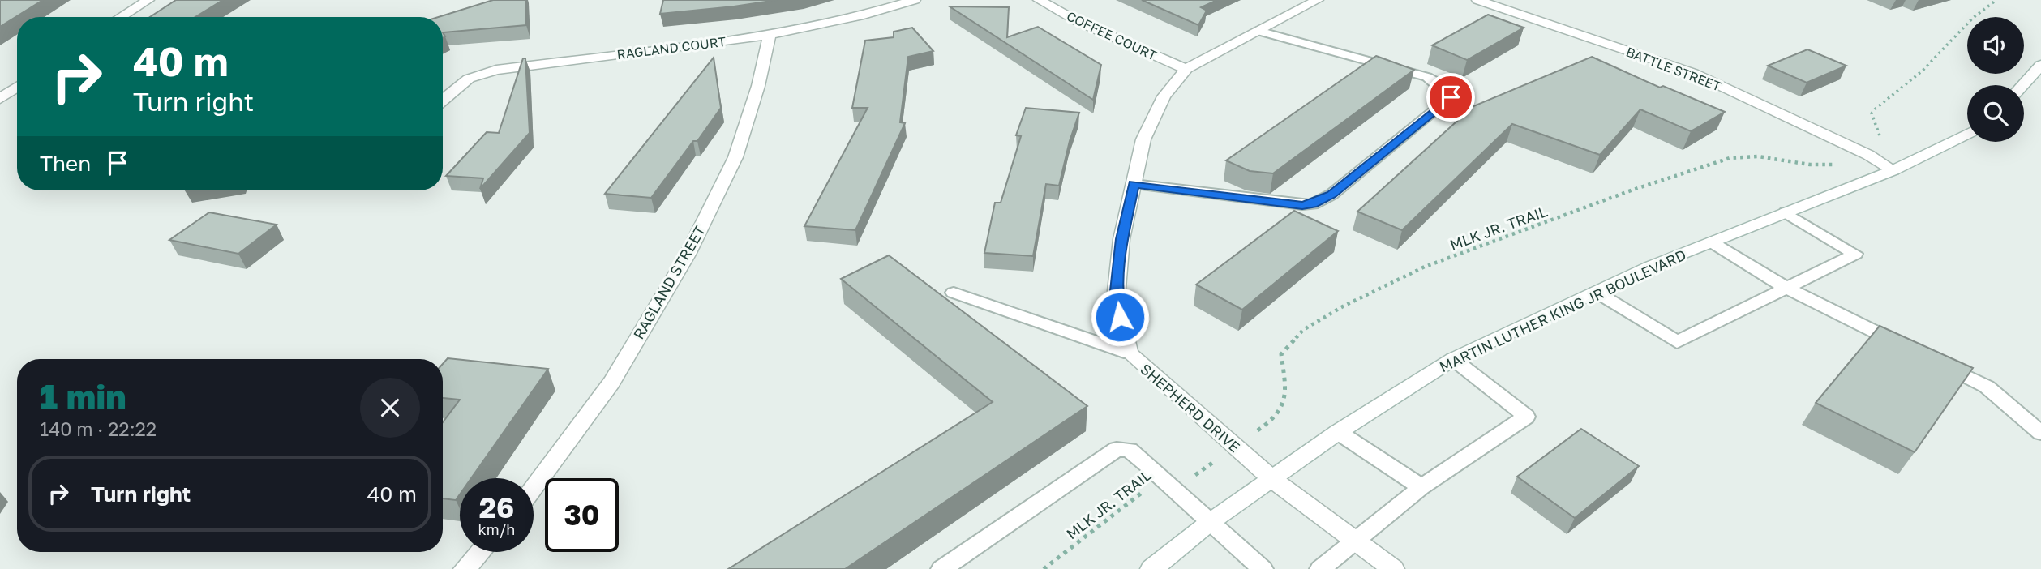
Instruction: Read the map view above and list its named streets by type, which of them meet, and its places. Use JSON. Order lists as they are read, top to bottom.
{
  "streets": {
    "street": [
      "COFFEE COURT",
      "RAGLAND COURT",
      "BATTLE STREET",
      "RAGLAND STREET",
      "MARTIN LUTHER KING JR BOULEVARD",
      "SHEPHERD DRIVE"
    ],
    "path": ["MLK JR. TRAIL"]
  },
  "crossings": [
    ["COFFEE COURT", "SHEPHERD DRIVE"],
    ["RAGLAND COURT", "RAGLAND STREET"],
    ["BATTLE STREET", "MLK JR. TRAIL"],
    ["BATTLE STREET", "MARTIN LUTHER KING JR BOULEVARD"],
    ["MLK JR. TRAIL", "SHEPHERD DRIVE"],
    ["MARTIN LUTHER KING JR BOULEVARD", "SHEPHERD DRIVE"]
  ],
  "page": {
    "turn": ["40 m", "Turn right"],
    "then": "Then",
    "heading": ["1 min", "140 m · 22:22"],
    "list": [
      {
        "name": "Turn right",
        "value": "40 m"
      }
    ],
    "speed": "26 km/h",
    "limit": "30"
  }
}
